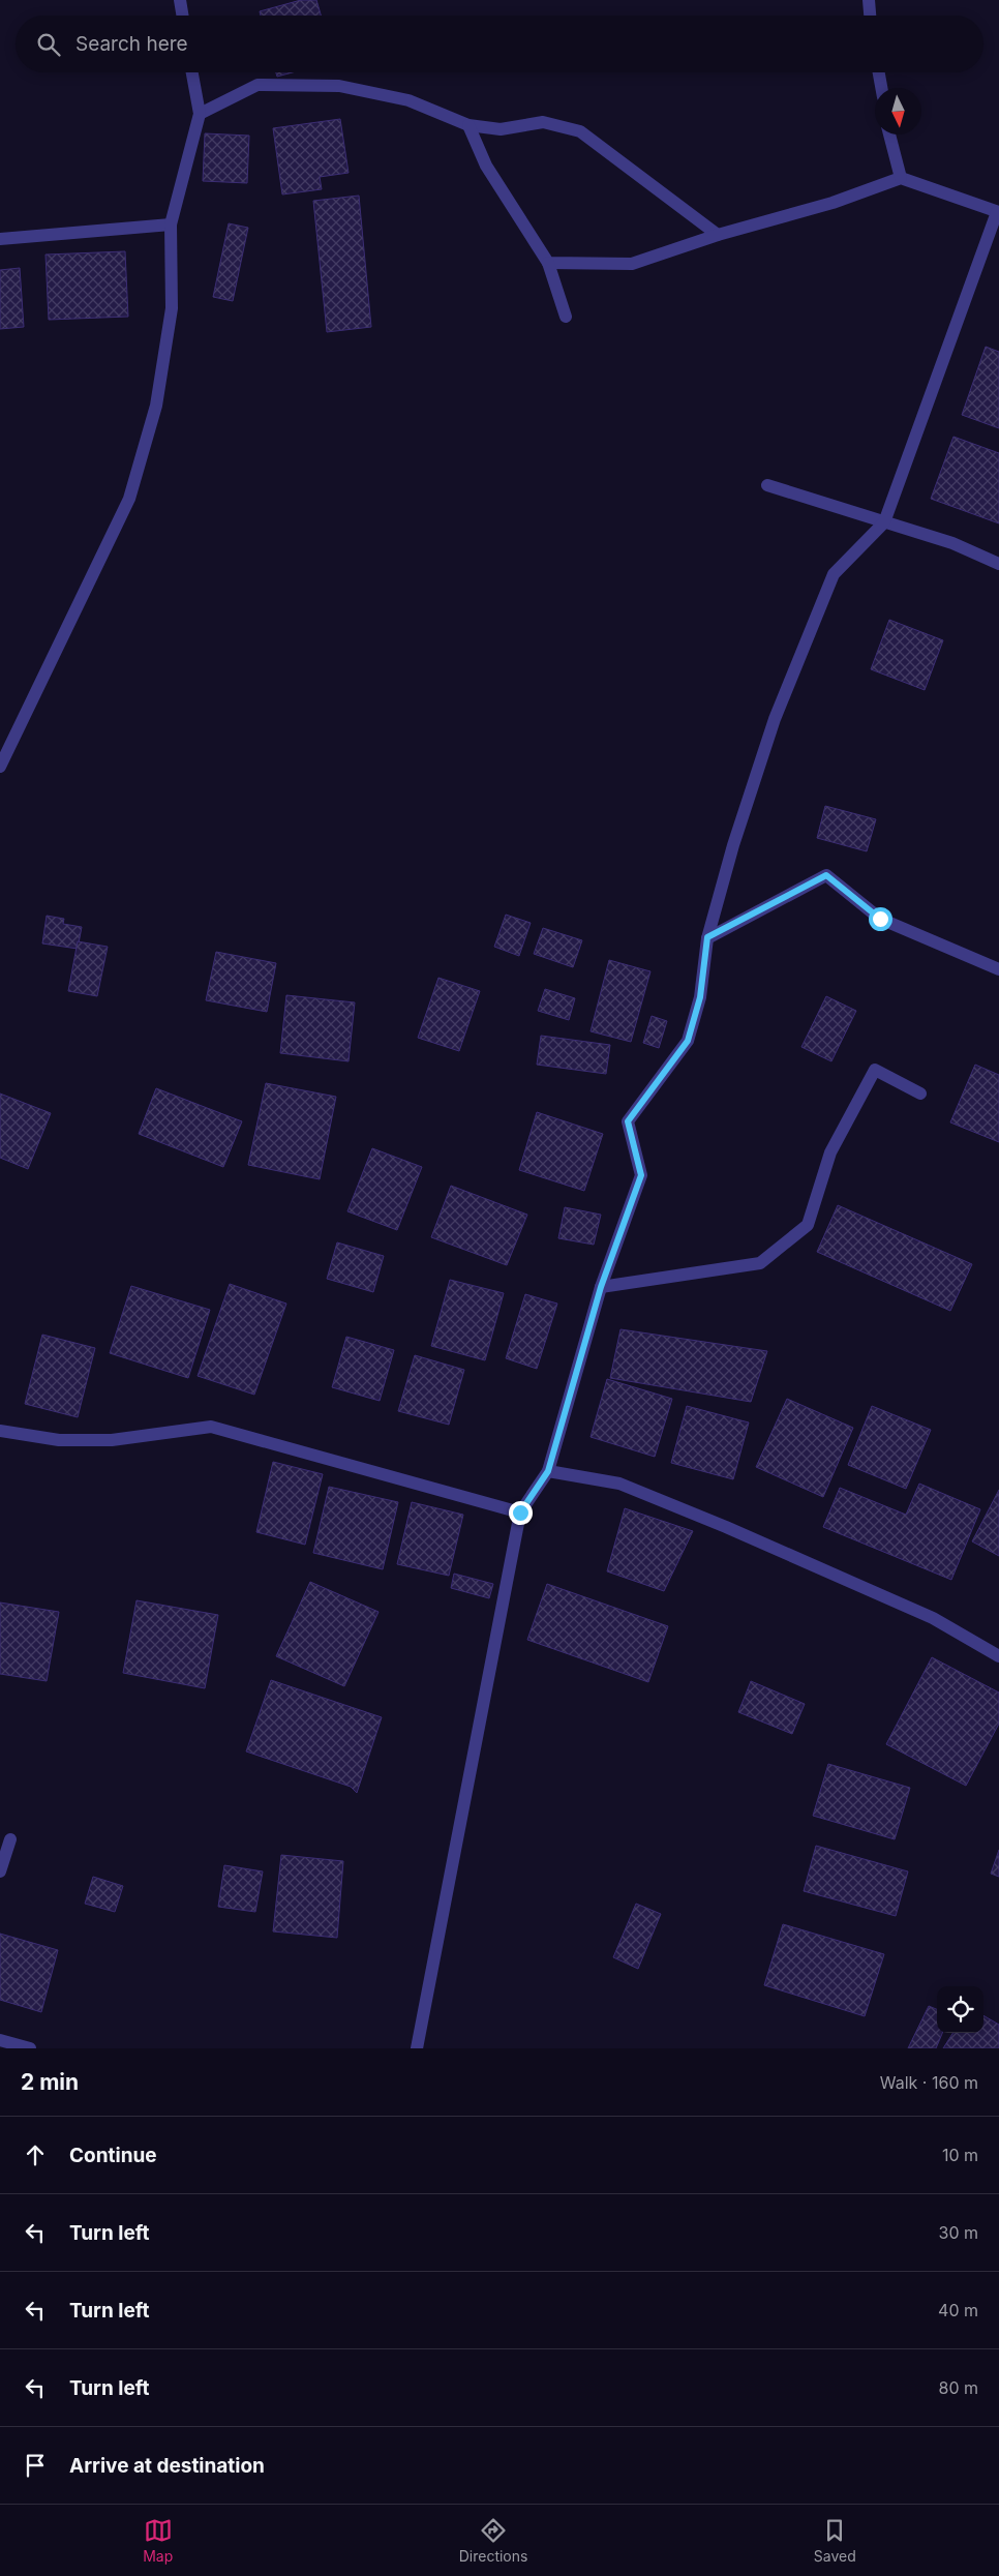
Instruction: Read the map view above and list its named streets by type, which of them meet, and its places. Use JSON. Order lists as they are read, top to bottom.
{
  "north": "bottom",
  "page": {
    "search": "Search here",
    "heading": ["2 min", "Walk · 160 m"],
    "list": [
      ["Continue", "10 m"],
      ["Turn left", "30 m"],
      ["Turn left", "40 m"],
      ["Turn left", "80 m"],
      "Arrive at destination"
    ],
    "nav": ["Map", "Directions", "Saved"]
  }
}
